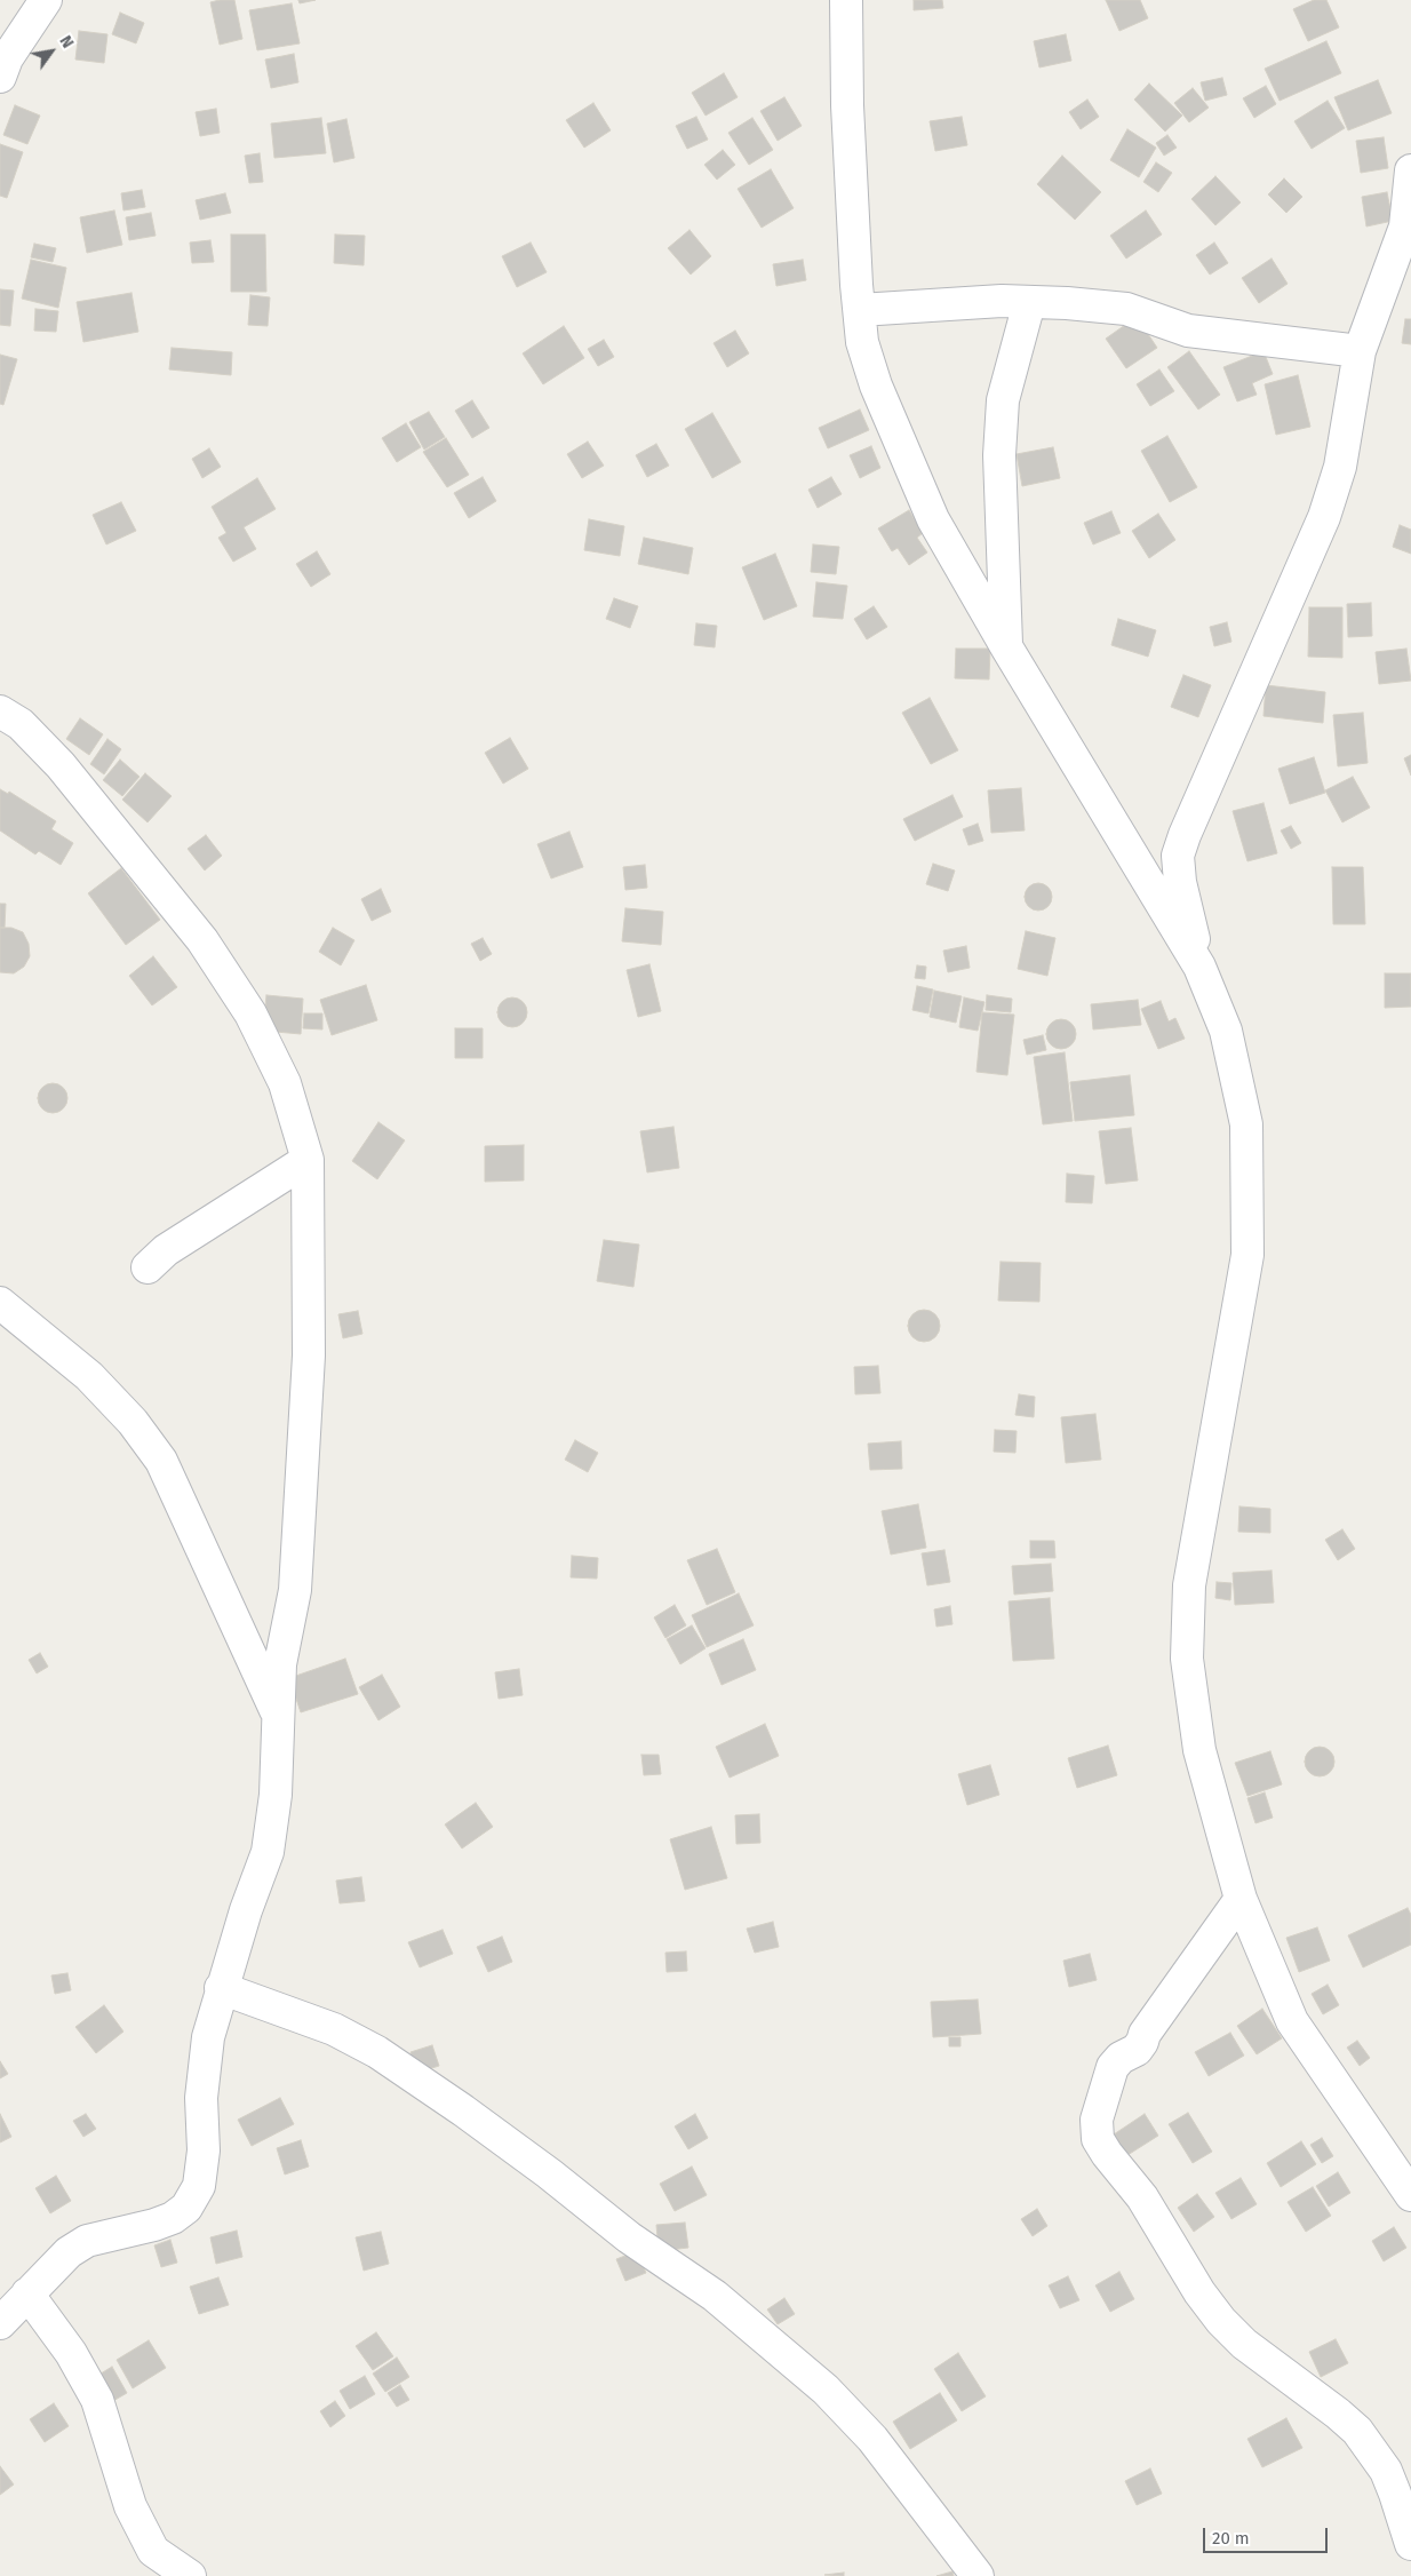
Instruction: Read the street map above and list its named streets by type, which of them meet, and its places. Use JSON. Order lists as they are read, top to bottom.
{
  "scale_bar": "20 m",
  "north": "top right"
}
